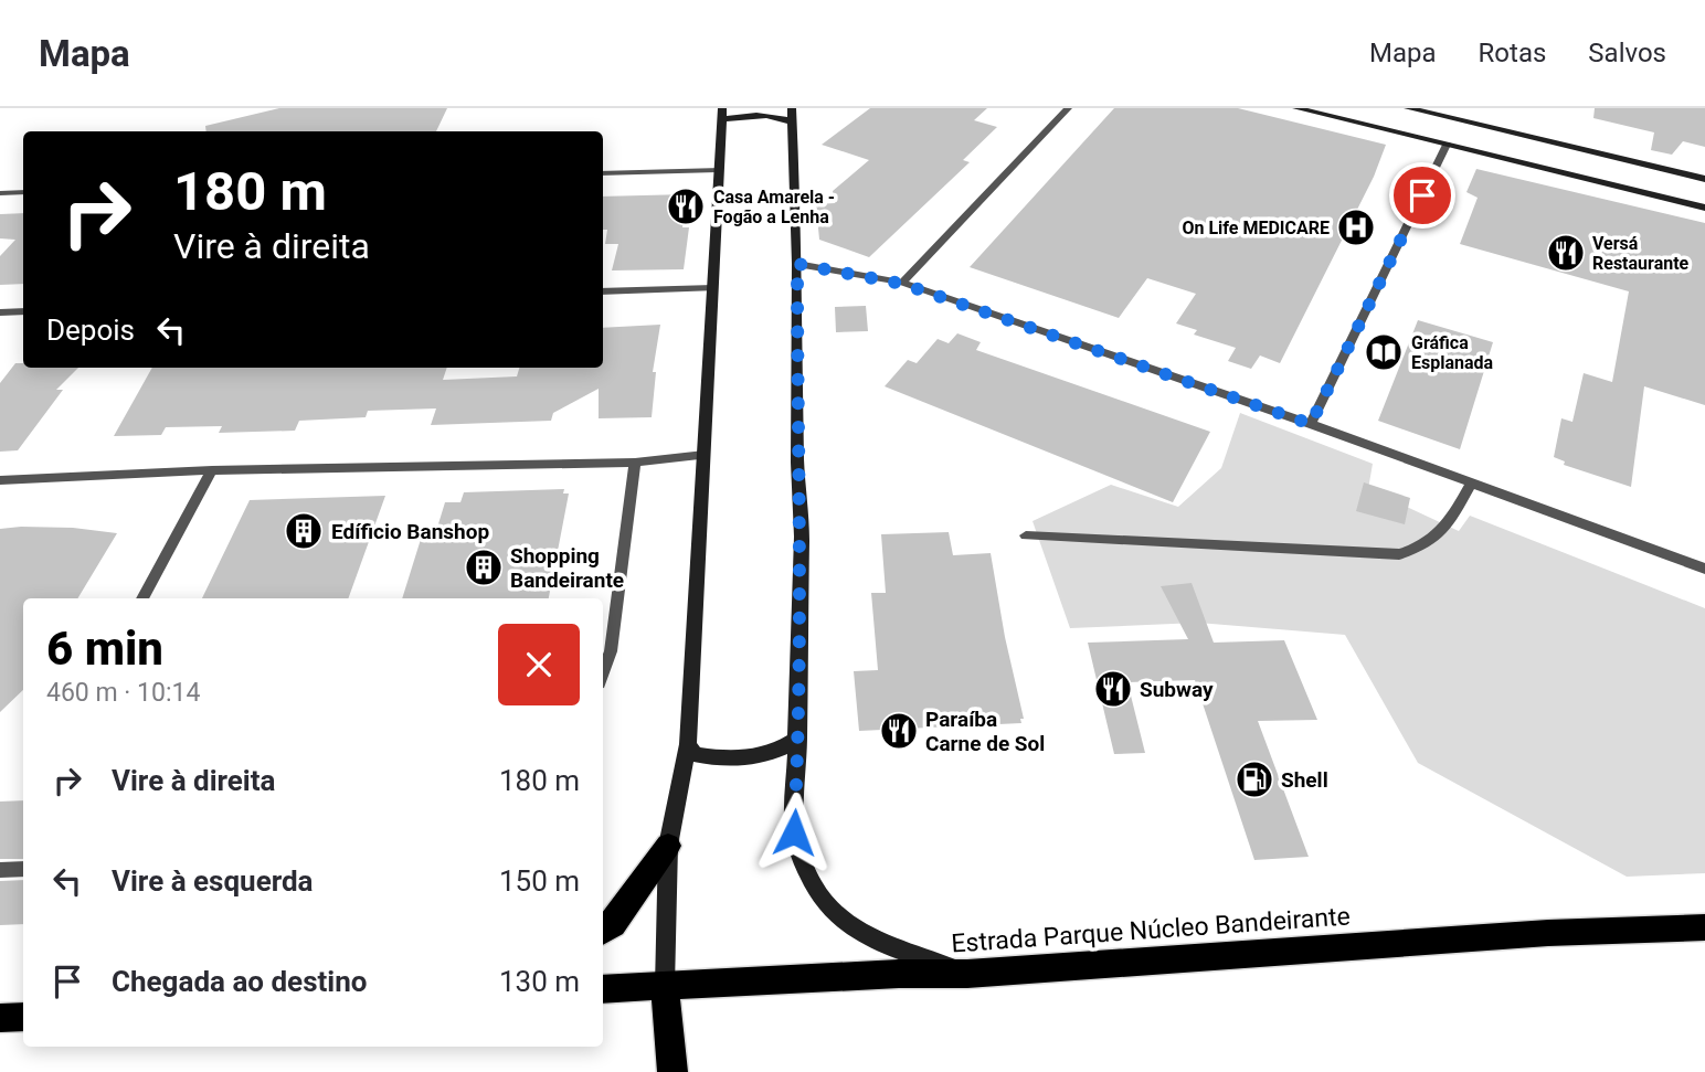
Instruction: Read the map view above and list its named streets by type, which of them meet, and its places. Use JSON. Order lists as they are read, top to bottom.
{
  "streets": {
    "highway": ["Estrada Parque Núcleo Bandeirante"]
  },
  "places": {
    "restaurant": [
      "Casa Amarela - Fogão a Lenha",
      "Versá Restaurante",
      "Subway",
      "Paraíba Carne de Sol"
    ],
    "hospital": ["On Life MEDICARE"],
    "library": ["Gráfica Esplanada"],
    "building": ["Edíficio Banshop", "Shopping Bandeirante"],
    "fuel station": ["Shell"]
  },
  "page": {
    "header": "Mapa",
    "nav": ["Mapa", "Rotas", "Salvos"],
    "turn": ["180 m", "Vire à direita"],
    "then": "Depois",
    "heading": ["6 min", "460 m · 10:14"],
    "list": [
      {
        "name": "Vire à direita",
        "value": "180 m"
      },
      {
        "name": "Vire à esquerda",
        "value": "150 m"
      },
      {
        "name": "Chegada ao destino",
        "value": "130 m"
      }
    ]
  }
}
